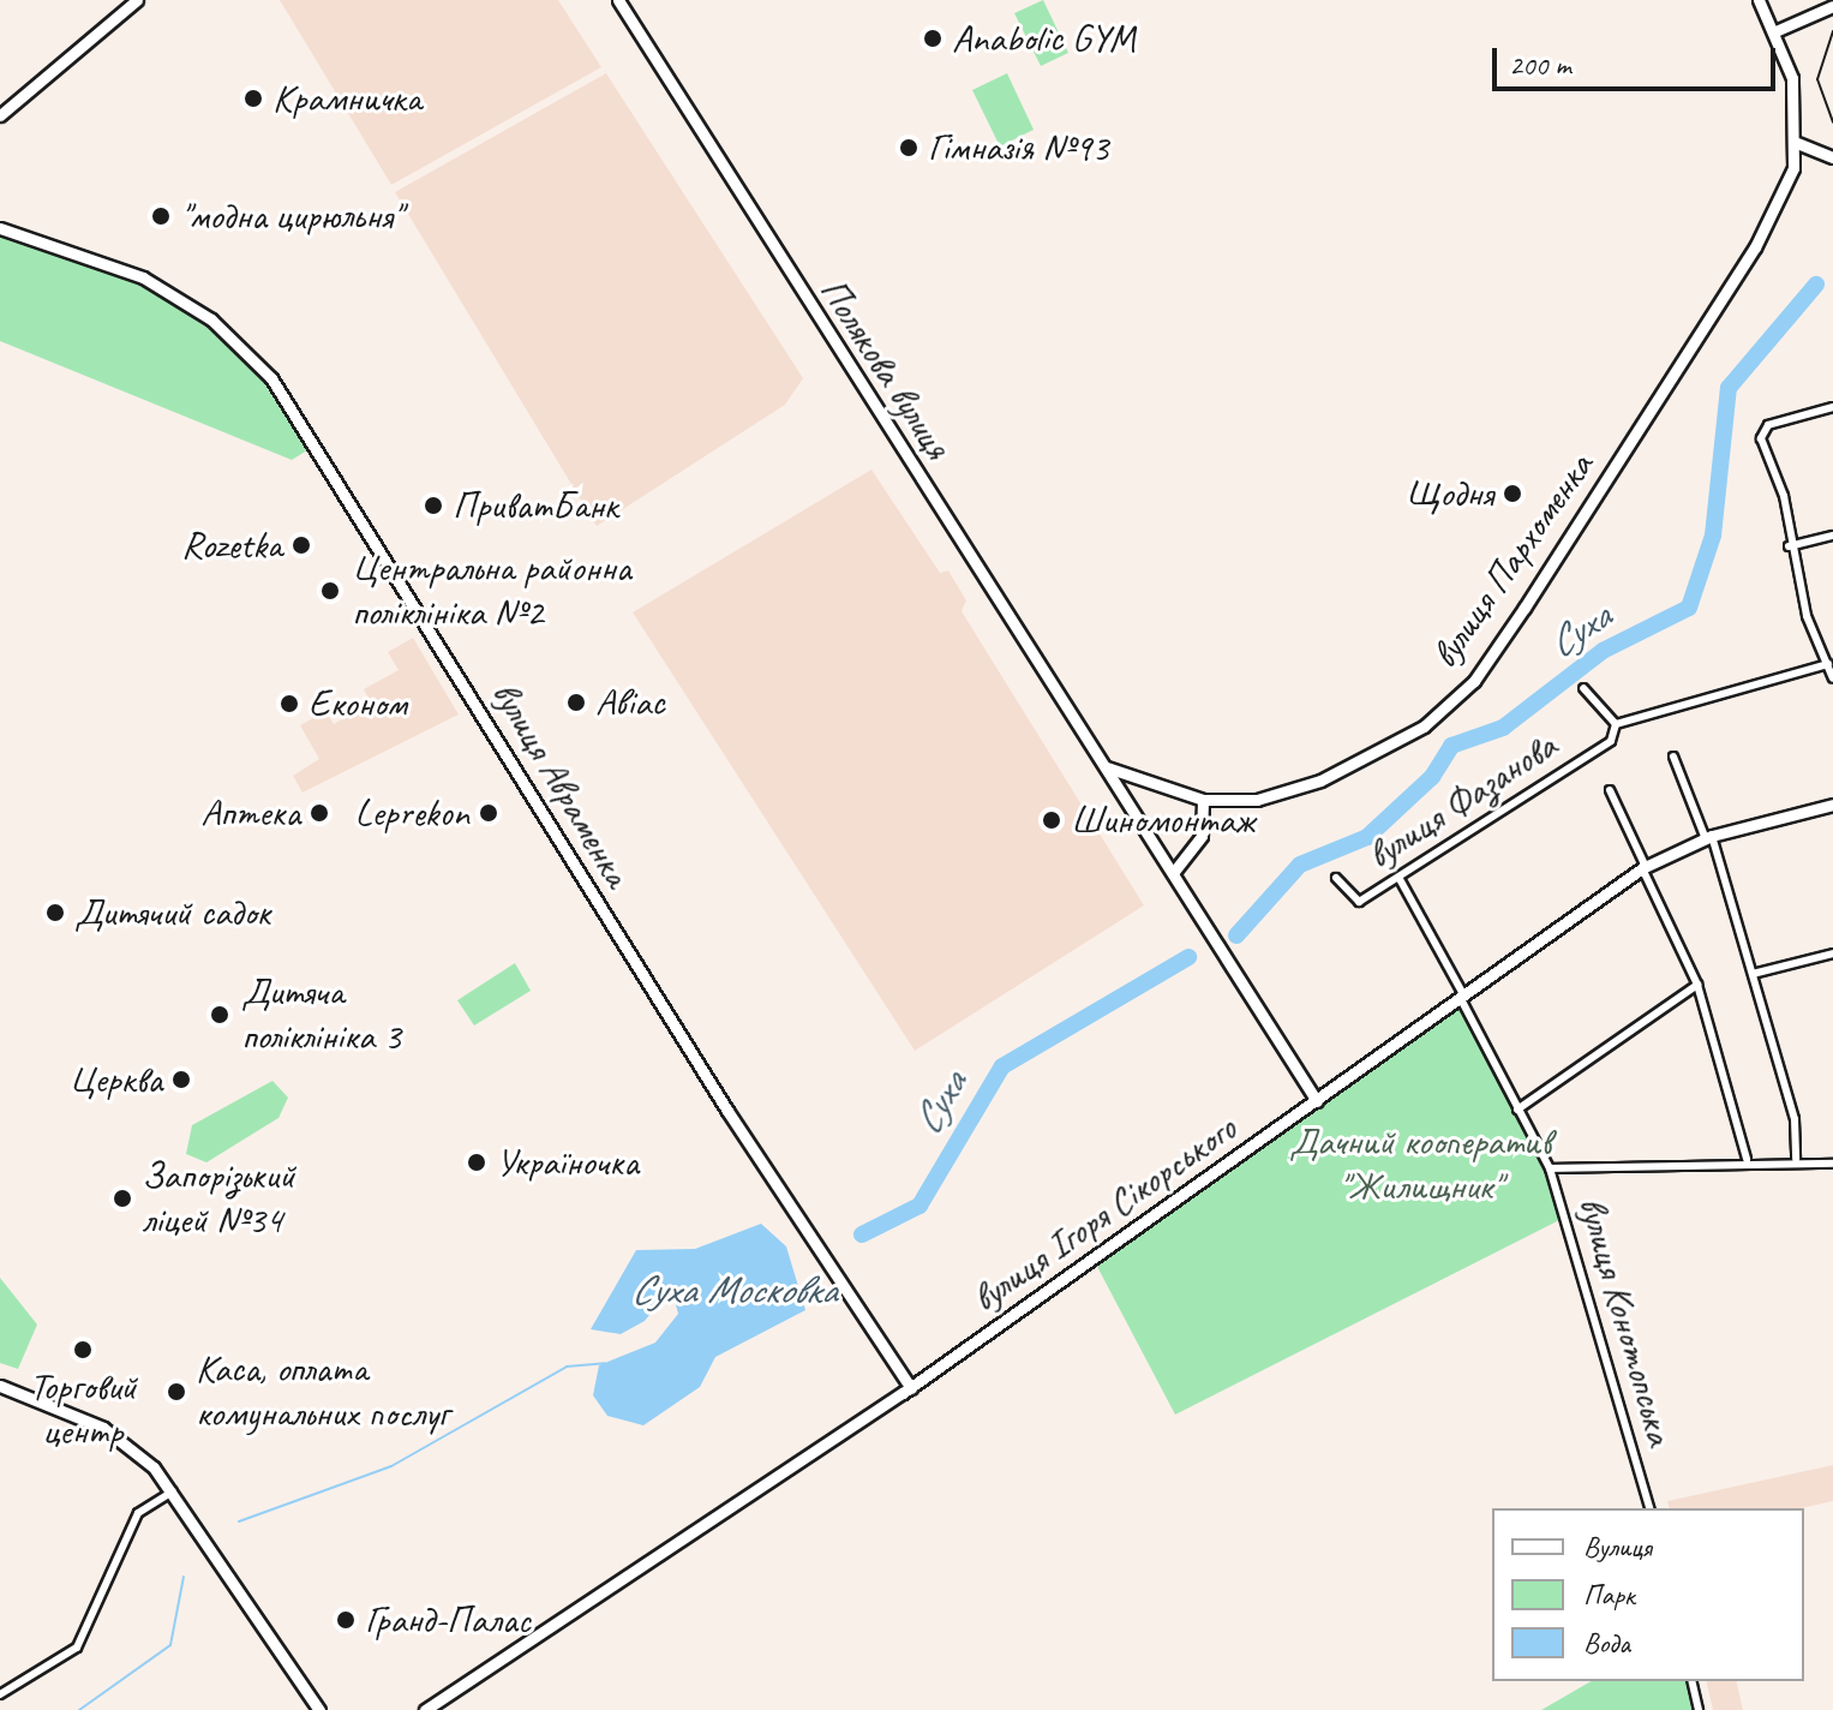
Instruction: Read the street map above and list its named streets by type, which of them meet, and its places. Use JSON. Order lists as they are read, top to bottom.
{
  "streets": {
    "main road": [
      "Полякова вулиця",
      "вулиця Пархоменка",
      "вулиця Авраменка",
      "вулиця Ігоря Сікорського"
    ],
    "street": ["вулиця Фазанова", "вулиця Конотопська"]
  },
  "crossings": [
    ["Полякова вулиця", "вулиця Ігоря Сікорського"],
    ["вулиця Авраменка", "вулиця Ігоря Сікорського"],
    ["вулиця Фазанова", "вулиця Конотопська"],
    ["вулиця Ігоря Сікорського", "вулиця Конотопська"]
  ],
  "water": ["Суха", "Суха Московка"],
  "parks": ["Дачний кооператив \"Жилищник\""],
  "places": [
    "Anabolic GYM",
    "Крамничка",
    "Гімназія №93",
    "\"модна цирюльня\"",
    "Щодня",
    "ПриватБанк",
    "Rozetka",
    "Центральна районна поліклініка №2",
    "Авіас",
    "Економ",
    "Аптека",
    "Leprekon",
    "Шиномонтаж",
    "Дитячий садок",
    "Дитяча поліклініка 3",
    "Церква",
    "Україночка",
    "Запорізький ліцей №34",
    "Торговий центр",
    "Каса, оплата комунальних послуг",
    "Гранд-Палас"
  ],
  "legend": ["Вулиця", "Парк", "Вода"],
  "scale_bar": "200 m"
}
